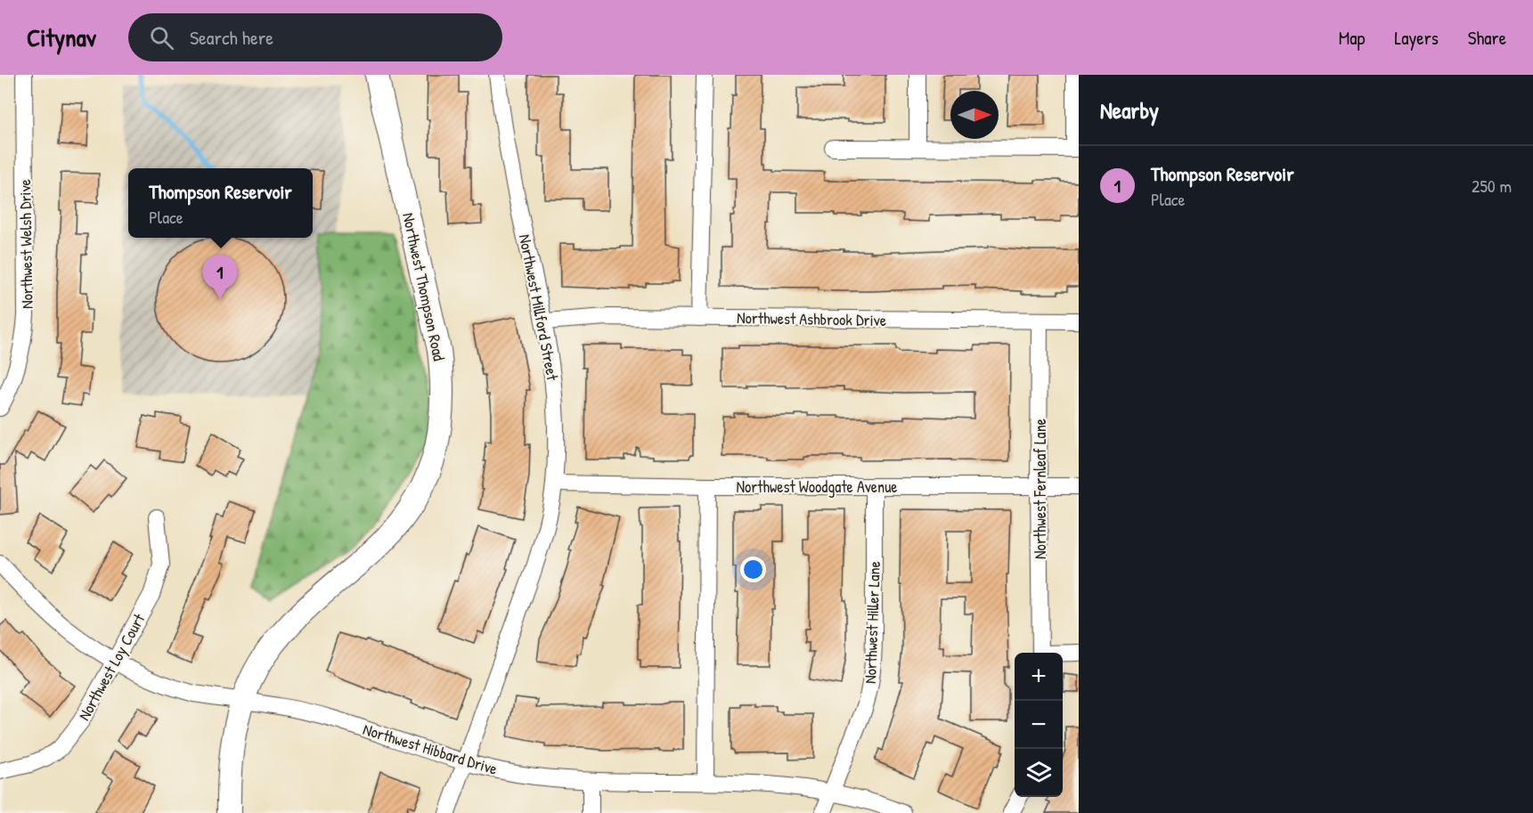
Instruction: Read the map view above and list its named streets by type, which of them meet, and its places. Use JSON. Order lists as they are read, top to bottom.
{
  "streets": {
    "street": [
      "Northwest Welsh Drive",
      "Northwest Thompson Road",
      "Northwest Millford Street",
      "Northwest Ashbrook Drive",
      "Northwest Woodgate Avenue",
      "Northwest Fernleaf Lane",
      "Northwest Hiller Lane",
      "Northwest Loy Court",
      "Northwest Hibbard Drive"
    ]
  },
  "crossings": [
    ["Northwest Thompson Road", "Northwest Hibbard Drive"],
    ["Northwest Millford Street", "Northwest Ashbrook Drive"],
    ["Northwest Millford Street", "Northwest Woodgate Avenue"],
    ["Northwest Millford Street", "Northwest Hibbard Drive"],
    ["Northwest Ashbrook Drive", "Northwest Fernleaf Lane"],
    ["Northwest Woodgate Avenue", "Northwest Fernleaf Lane"],
    ["Northwest Woodgate Avenue", "Northwest Hiller Lane"],
    ["Northwest Hiller Lane", "Northwest Hibbard Drive"],
    ["Northwest Loy Court", "Northwest Hibbard Drive"]
  ],
  "north": "right",
  "page": {
    "header": "Citynav",
    "search": "Search here",
    "nav": ["Map", "Layers", "Share"],
    "heading": "Nearby",
    "list": [
      {
        "mark": "1",
        "name": "Thompson Reservoir",
        "note": "Place",
        "value": "250 m"
      }
    ],
    "popup": ["Thompson Reservoir", "Place"],
    "pins": "1",
    "map_buttons": ["+", "−"]
  }
}
